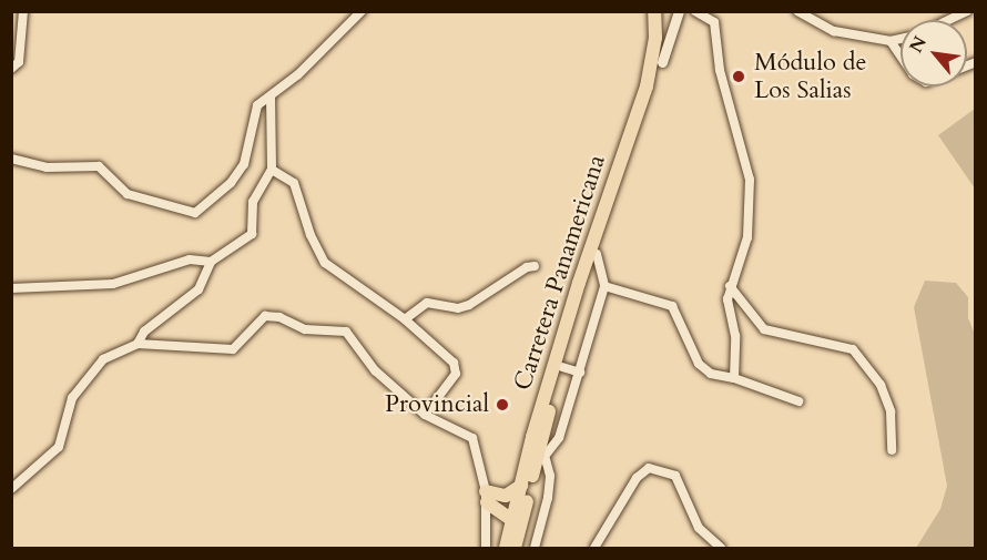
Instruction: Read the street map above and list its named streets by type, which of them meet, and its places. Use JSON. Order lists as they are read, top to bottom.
{
  "streets": {
    "main road": ["Carretera Panamericana"]
  },
  "places": ["Módulo de Los Salias", "Provincial"],
  "north": "top left"
}
